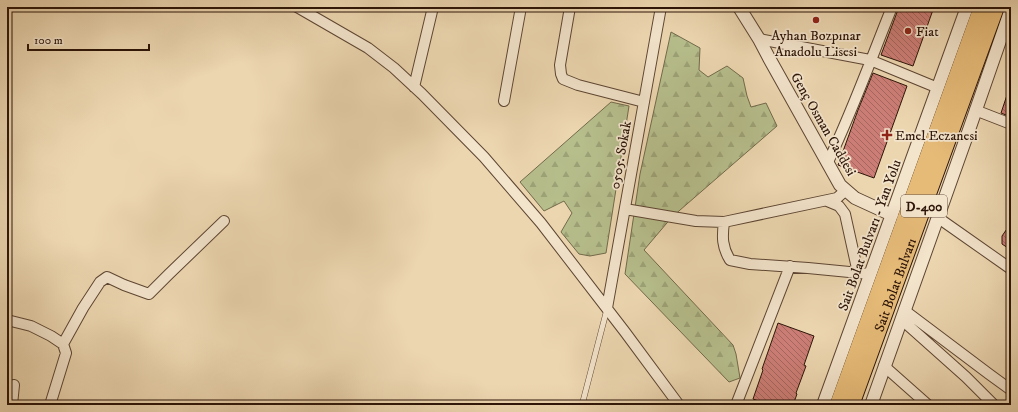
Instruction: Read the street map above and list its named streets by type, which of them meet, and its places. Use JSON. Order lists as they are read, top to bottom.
{
  "streets": {
    "highway": ["D-400", "Sait Bolat Bulvarı"],
    "street": ["Genç Osman Caddesi", "0505. Sokak", "Sait Bolat Bulvarı - Yan Yolu"]
  },
  "crossings": [
    ["Genç Osman Caddesi", "Sait Bolat Bulvarı - Yan Yolu"]
  ],
  "places": {
    "other": ["Ayhan Bozpınar Anadolu Lisesi", "Fiat"],
    "health": ["Emel Eczanesi"]
  },
  "scale_bar": "100 m"
}
